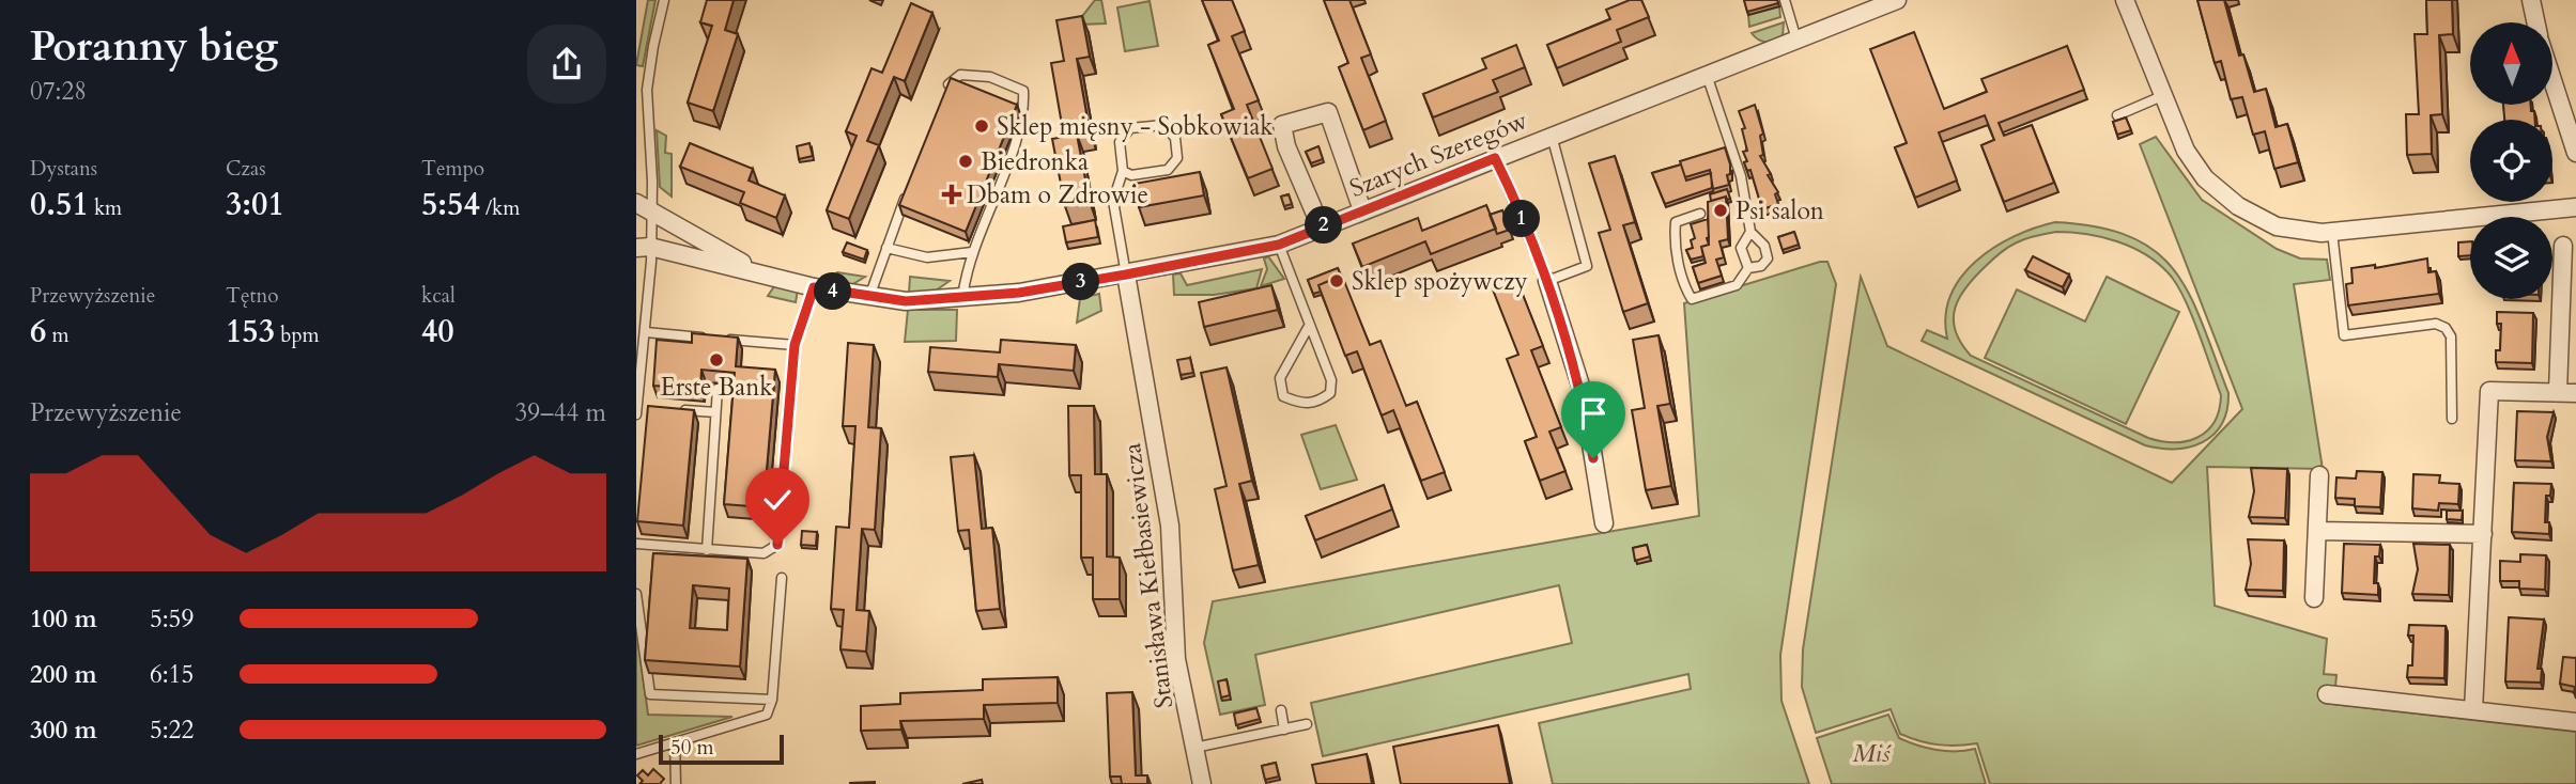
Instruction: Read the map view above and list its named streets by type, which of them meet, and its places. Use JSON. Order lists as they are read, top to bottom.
{
  "streets": {
    "street": ["Szarych Szeregów", "Stanisława Kiełbasiewicza"]
  },
  "crossings": [
    ["Szarych Szeregów", "Stanisława Kiełbasiewicza"]
  ],
  "parks": ["Miś"],
  "places": {
    "other": [
      "Sklep mięsny - Sobkowiak",
      "Biedronka",
      "Psi salon",
      "Sklep spożywczy",
      "Erste Bank"
    ],
    "health": ["Dbam o Zdrowie"]
  },
  "scale_bar": "50 m",
  "north": "top",
  "page": {
    "heading": ["Poranny bieg", "07:28"],
    "stats": [
      ["Dystans", "0.51 km"],
      ["Czas", "3:01"],
      ["Tempo", "5:54 /km"],
      ["Przewyższenie", "6 m"],
      ["Tętno", "153 bpm"],
      ["kcal", "40"]
    ],
    "pins": [
      "1",
      "2",
      "3",
      "4"
    ],
    "chart": ["Przewyższenie", "39–44 m"],
    "list": [
      {
        "name": "100 m",
        "note": "5:59"
      },
      {
        "name": "200 m",
        "note": "6:15"
      },
      {
        "name": "300 m",
        "note": "5:22"
      }
    ],
    "scale": "50 m"
  }
}
